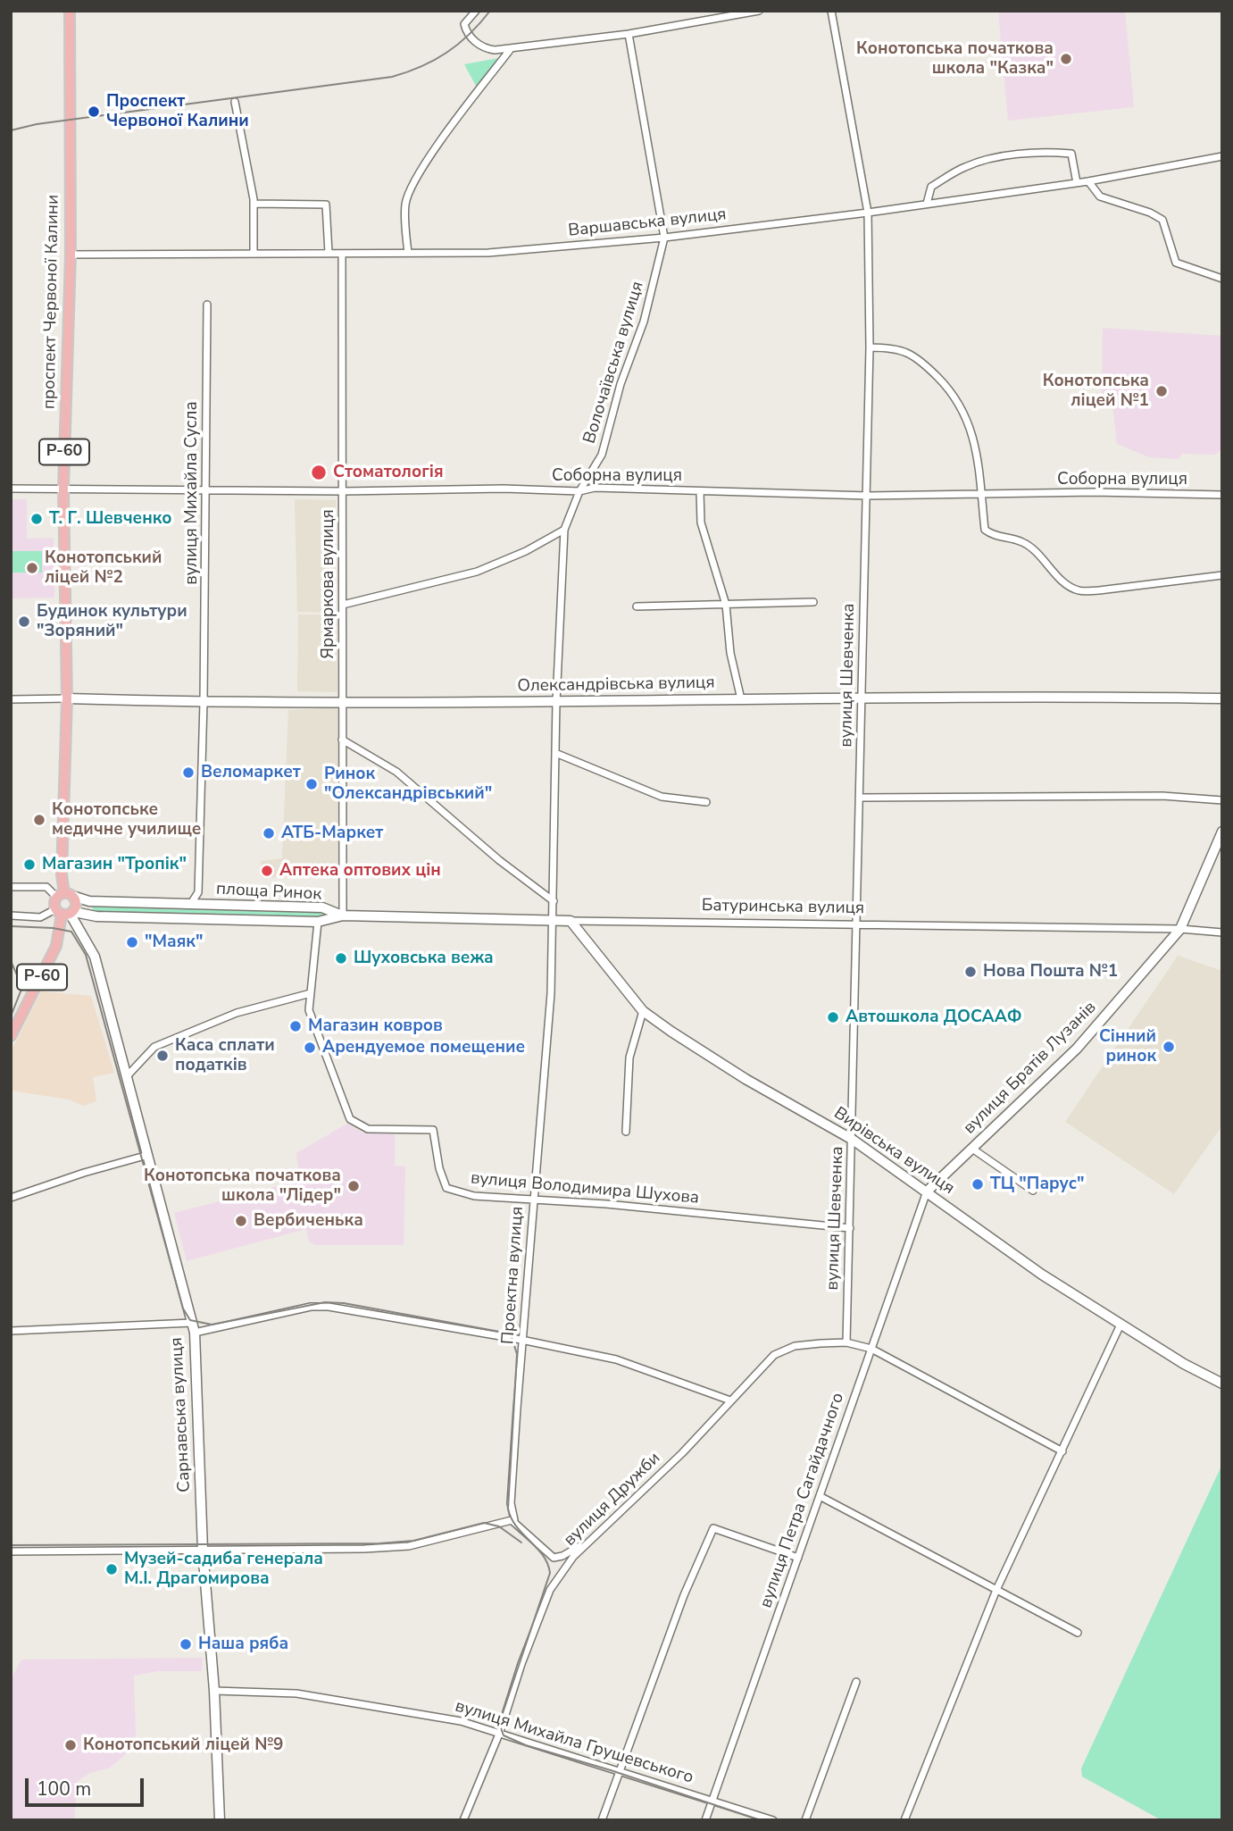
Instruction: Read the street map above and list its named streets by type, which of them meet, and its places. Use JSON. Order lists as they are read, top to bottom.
{
  "streets": {
    "main road": [
      "проспект Червоної Калини",
      "Р-60",
      "Олександрівська вулиця",
      "площа Ринок",
      "Батуринська вулиця",
      "вулиця Братів Лузанів",
      "Вирівська вулиця",
      "Сарнавська вулиця"
    ],
    "street": [
      "Варшавська вулиця",
      "Волочаївська вулиця",
      "Соборна вулиця",
      "вулиця Михайла Сусла",
      "Ярмаркова вулиця",
      "вулиця Шевченка",
      "вулиця Володимира Шухова",
      "Проектна вулиця",
      "вулиця Дружби",
      "вулиця Петра Сагайдачного",
      "вулиця Михайла Грушевського"
    ]
  },
  "crossings": [
    ["Варшавська вулиця", "проспект Червоної Калини"],
    ["Варшавська вулиця", "Волочаївська вулиця"],
    ["Варшавська вулиця", "Ярмаркова вулиця"],
    ["Варшавська вулиця", "вулиця Шевченка"],
    ["проспект Червоної Калини", "Р-60"],
    ["проспект Червоної Калини", "Соборна вулиця"],
    ["проспект Червоної Калини", "Олександрівська вулиця"],
    ["проспект Червоної Калини", "площа Ринок"],
    ["Волочаївська вулиця", "Соборна вулиця"],
    ["Волочаївська вулиця", "Олександрівська вулиця"],
    ["Волочаївська вулиця", "Батуринська вулиця"],
    ["Волочаївська вулиця", "Проектна вулиця"],
    ["Р-60", "площа Ринок"],
    ["Р-60", "Сарнавська вулиця"],
    ["Соборна вулиця", "вулиця Михайла Сусла"],
    ["Соборна вулиця", "Ярмаркова вулиця"],
    ["Соборна вулиця", "вулиця Шевченка"],
    ["вулиця Михайла Сусла", "Олександрівська вулиця"],
    ["вулиця Михайла Сусла", "площа Ринок"],
    ["Ярмаркова вулиця", "Олександрівська вулиця"],
    ["Ярмаркова вулиця", "площа Ринок"],
    ["Ярмаркова вулиця", "Батуринська вулиця"],
    ["вулиця Шевченка", "Олександрівська вулиця"],
    ["вулиця Шевченка", "Батуринська вулиця"],
    ["вулиця Шевченка", "Вирівська вулиця"],
    ["вулиця Шевченка", "вулиця Володимира Шухова"],
    ["вулиця Шевченка", "вулиця Дружби"],
    ["площа Ринок", "Батуринська вулиця"],
    ["площа Ринок", "вулиця Володимира Шухова"],
    ["площа Ринок", "Сарнавська вулиця"],
    ["Батуринська вулиця", "вулиця Братів Лузанів"],
    ["Батуринська вулиця", "Вирівська вулиця"],
    ["Батуринська вулиця", "Проектна вулиця"],
    ["вулиця Братів Лузанів", "Вирівська вулиця"],
    ["вулиця Братів Лузанів", "вулиця Петра Сагайдачного"],
    ["Вирівська вулиця", "вулиця Петра Сагайдачного"],
    ["вулиця Володимира Шухова", "Проектна вулиця"],
    ["Сарнавська вулиця", "вулиця Михайла Грушевського"],
    ["вулиця Дружби", "вулиця Петра Сагайдачного"],
    ["вулиця Дружби", "вулиця Михайла Грушевського"],
    ["вулиця Петра Сагайдачного", "вулиця Михайла Грушевського"]
  ],
  "places": [
    "Конотопська початкова школа \"Казка\"",
    "Проспект Червоної Калини",
    "Конотопська ліцей №1",
    "Стоматологія",
    "Т. Г. Шевченко",
    "Конотопський ліцей №2",
    "Будинок культури \"Зоряний\"",
    "Веломаркет",
    "Ринок \"Олександрівський\"",
    "Конотопське медичне училище",
    "АТБ-Маркет",
    "Магазин \"Тропік\"",
    "Аптека оптових цін",
    "\"Маяк\"",
    "Шуховська вежа",
    "Нова Пошта №1",
    "Автошкола ДОСААФ",
    "Магазин ковров",
    "Сінний ринок",
    "Арендуемое помещение",
    "Каса сплати податків",
    "ТЦ \"Парус\"",
    "Конотопська початкова школа \"Лідер\"",
    "Вербиченька",
    "Музей-садиба генерала М.І. Драгомирова",
    "Наша ряба",
    "Конотопський ліцей №9"
  ],
  "scale_bar": "100 m"
}
